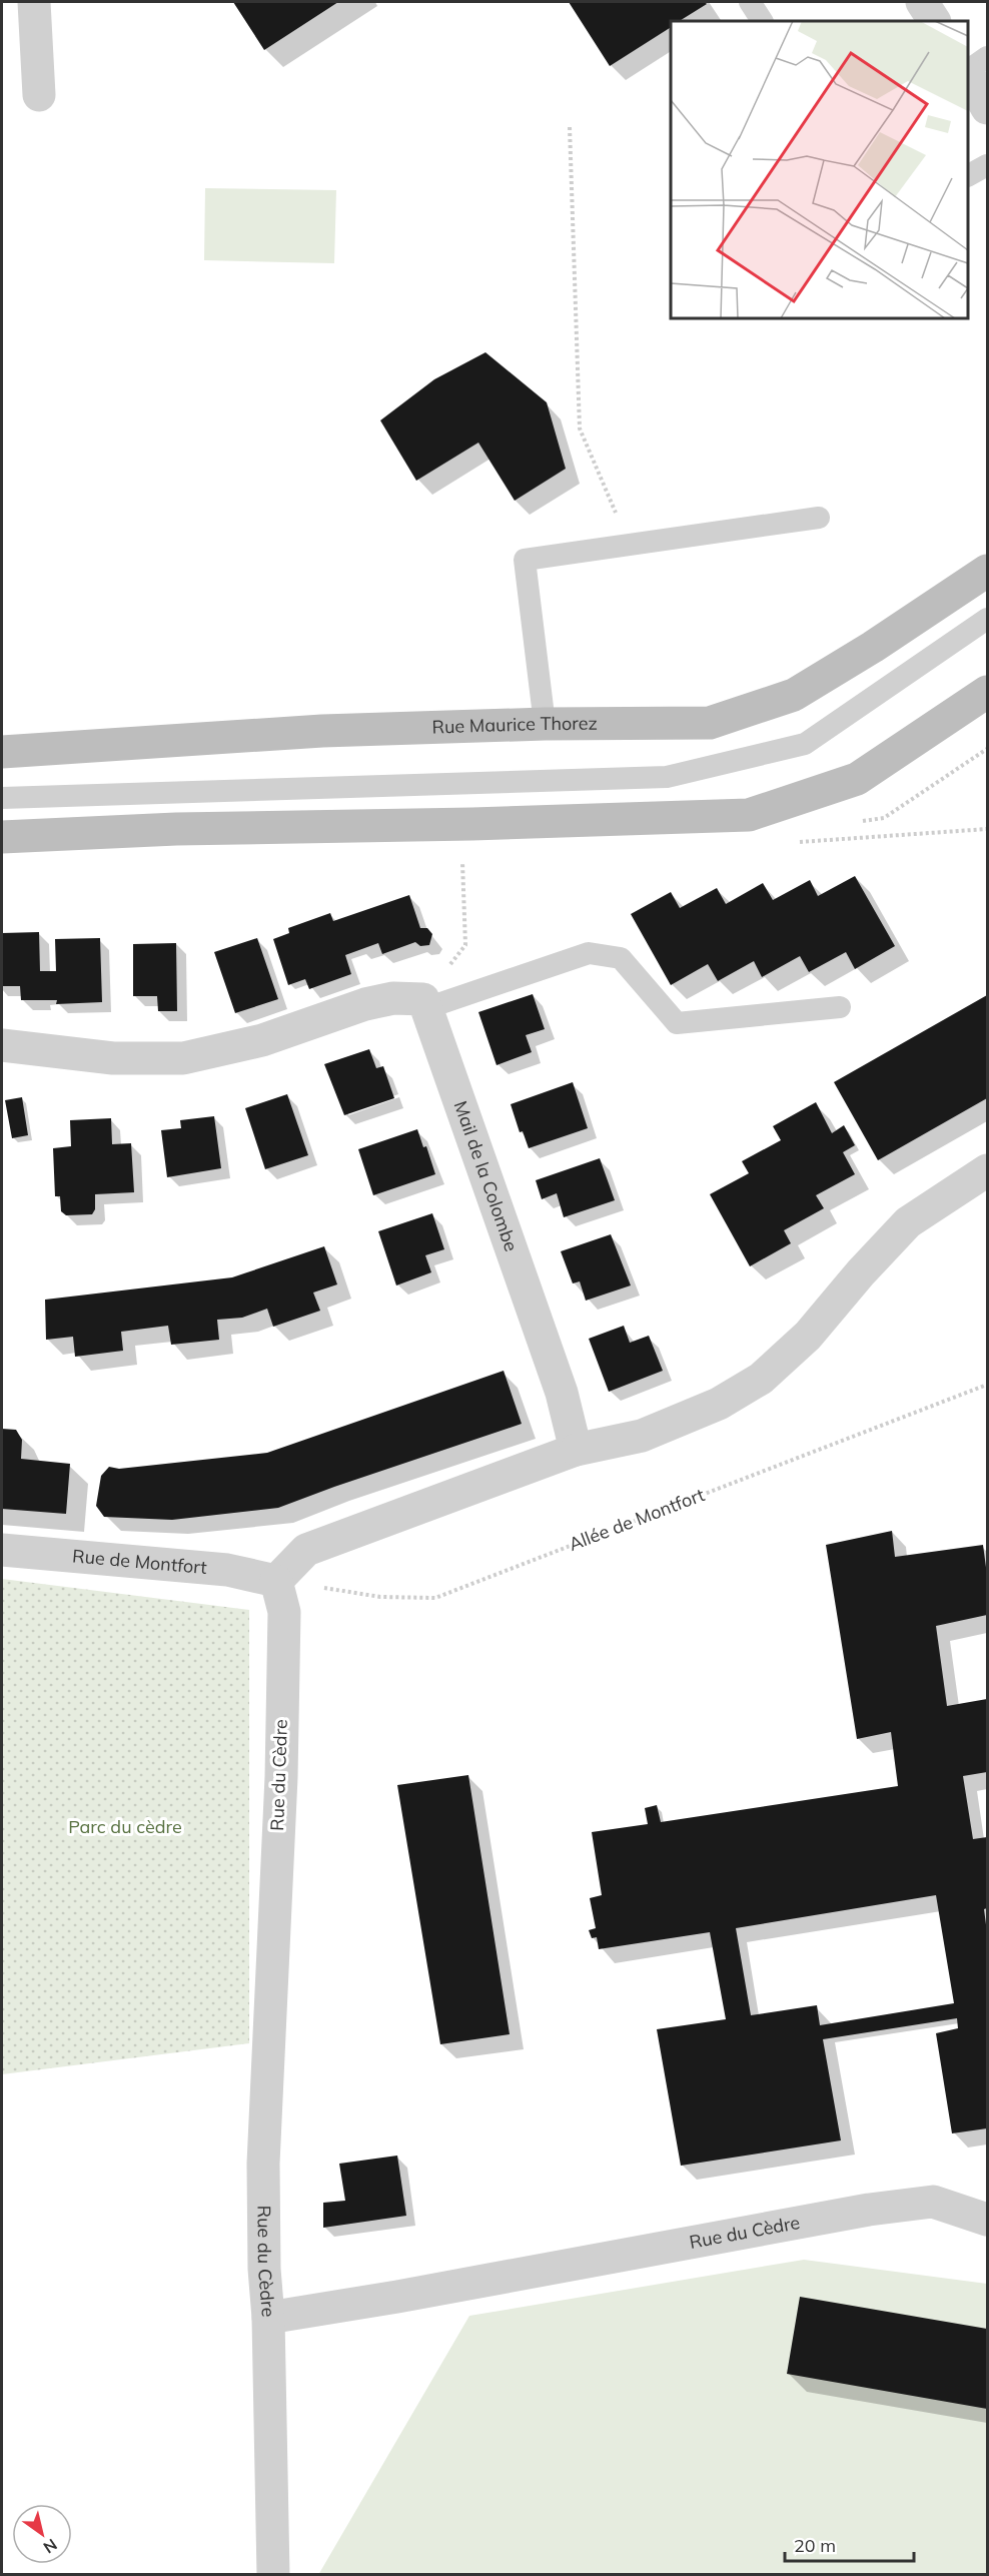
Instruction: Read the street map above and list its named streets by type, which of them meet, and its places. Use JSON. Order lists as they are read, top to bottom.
{
  "streets": {
    "main road": ["Rue Maurice Thorez"],
    "street": ["Mail de la Colombe", "Rue de Montfort", "Rue du Cèdre"],
    "path": ["Allée de Montfort"]
  },
  "crossings": [
    ["Allée de Montfort", "Rue de Montfort"],
    ["Allée de Montfort", "Rue du Cèdre"],
    ["Rue de Montfort", "Rue du Cèdre"]
  ],
  "parks": ["Parc du cèdre"],
  "scale_bar": "20 m",
  "north": "bottom right"
}
